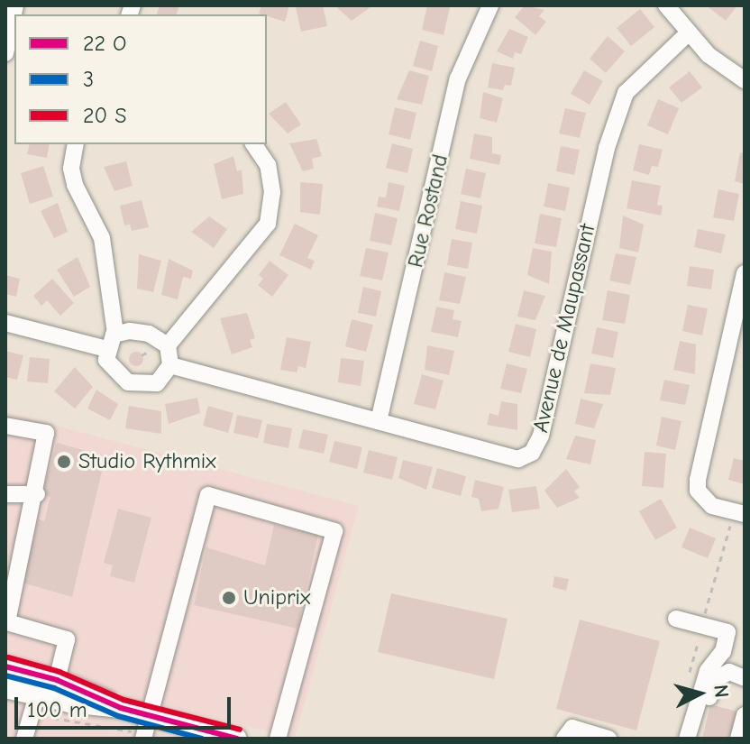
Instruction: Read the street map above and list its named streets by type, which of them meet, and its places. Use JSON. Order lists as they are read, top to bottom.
{
  "streets": {
    "street": ["Rue Rostand", "Avenue de Maupassant"]
  },
  "crossings": [
    ["Rue Rostand", "Avenue de Maupassant"]
  ],
  "places": ["Studio Rythmix", "Uniprix"],
  "lines": ["transit line 3"],
  "legend": ["22 O", "3", "20 S"],
  "scale_bar": "100 m",
  "north": "right"
}
